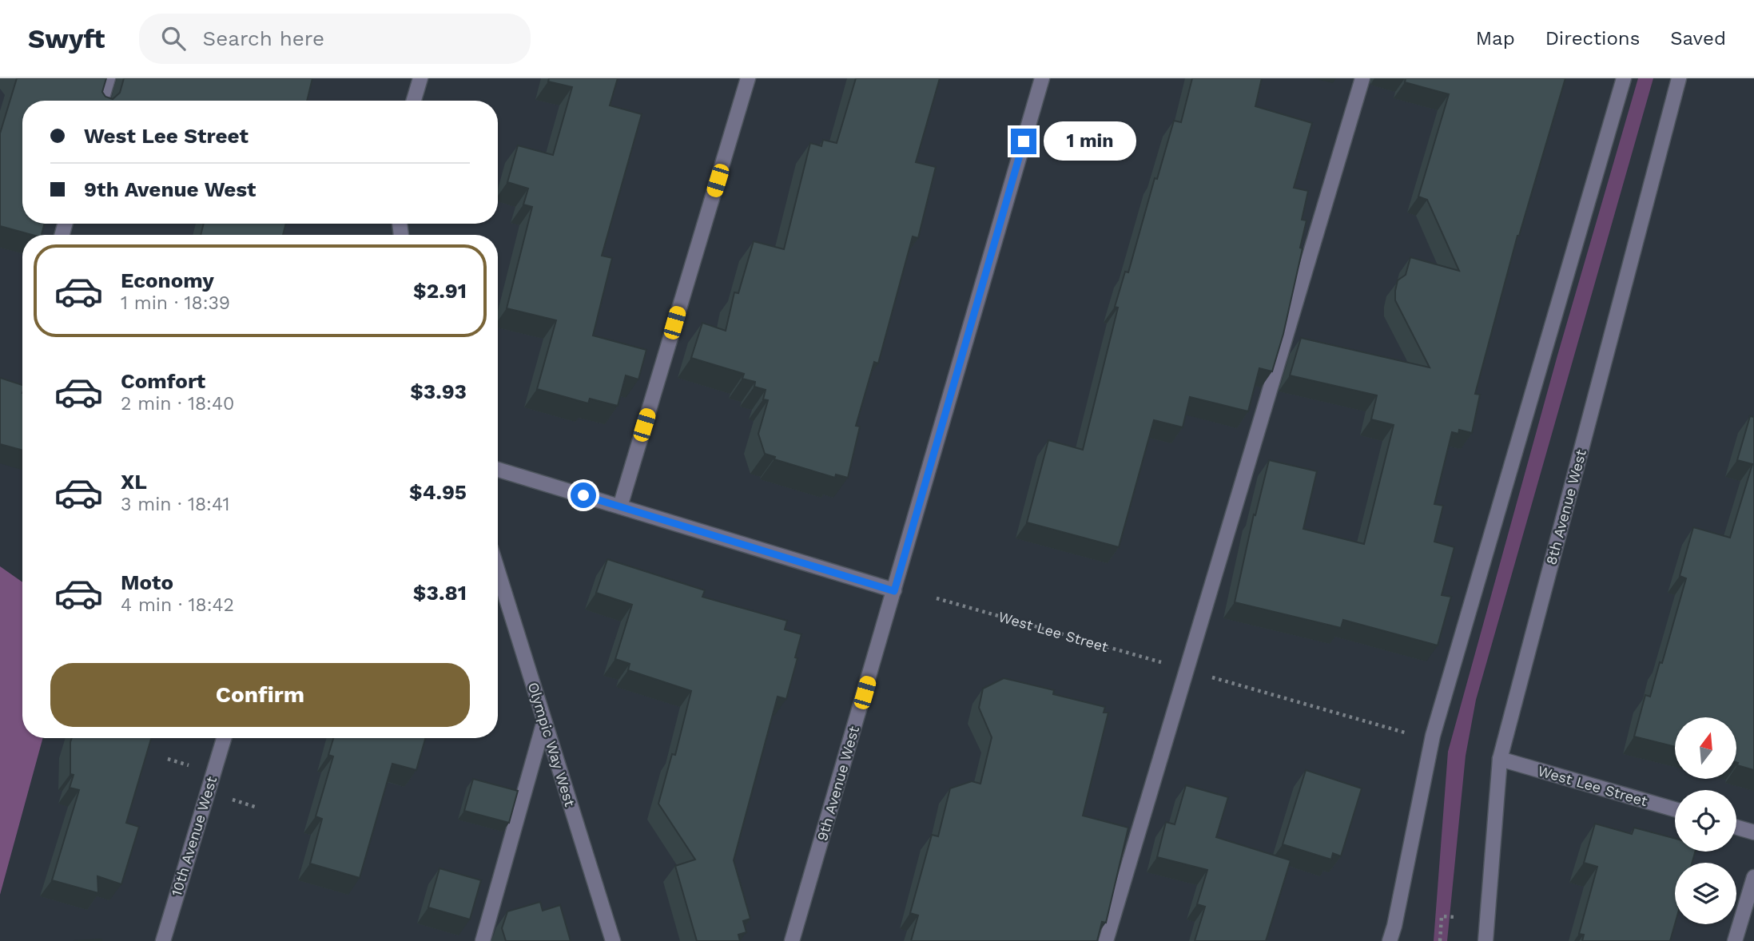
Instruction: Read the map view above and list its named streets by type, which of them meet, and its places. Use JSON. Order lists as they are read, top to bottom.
{
  "streets": {
    "street": [
      "8th Avenue West",
      "West Lee Street",
      "Olympic Way West",
      "9th Avenue West",
      "10th Avenue West"
    ]
  },
  "crossings": [
    ["8th Avenue West", "West Lee Street"]
  ],
  "north": "top",
  "page": {
    "header": "Swyft",
    "search": "Search here",
    "nav": ["Map", "Directions", "Saved"],
    "banner": ["West Lee Street", "9th Avenue West"],
    "bubble": "1 min",
    "list": [
      {
        "name": "Economy",
        "note": "1 min · 18:39",
        "value": "$2.91"
      },
      {
        "name": "Comfort",
        "note": "2 min · 18:40",
        "value": "$3.93"
      },
      {
        "name": "XL",
        "note": "3 min · 18:41",
        "value": "$4.95"
      },
      {
        "name": "Moto",
        "note": "4 min · 18:42",
        "value": "$3.81"
      }
    ],
    "buttons": "Confirm"
  }
}
